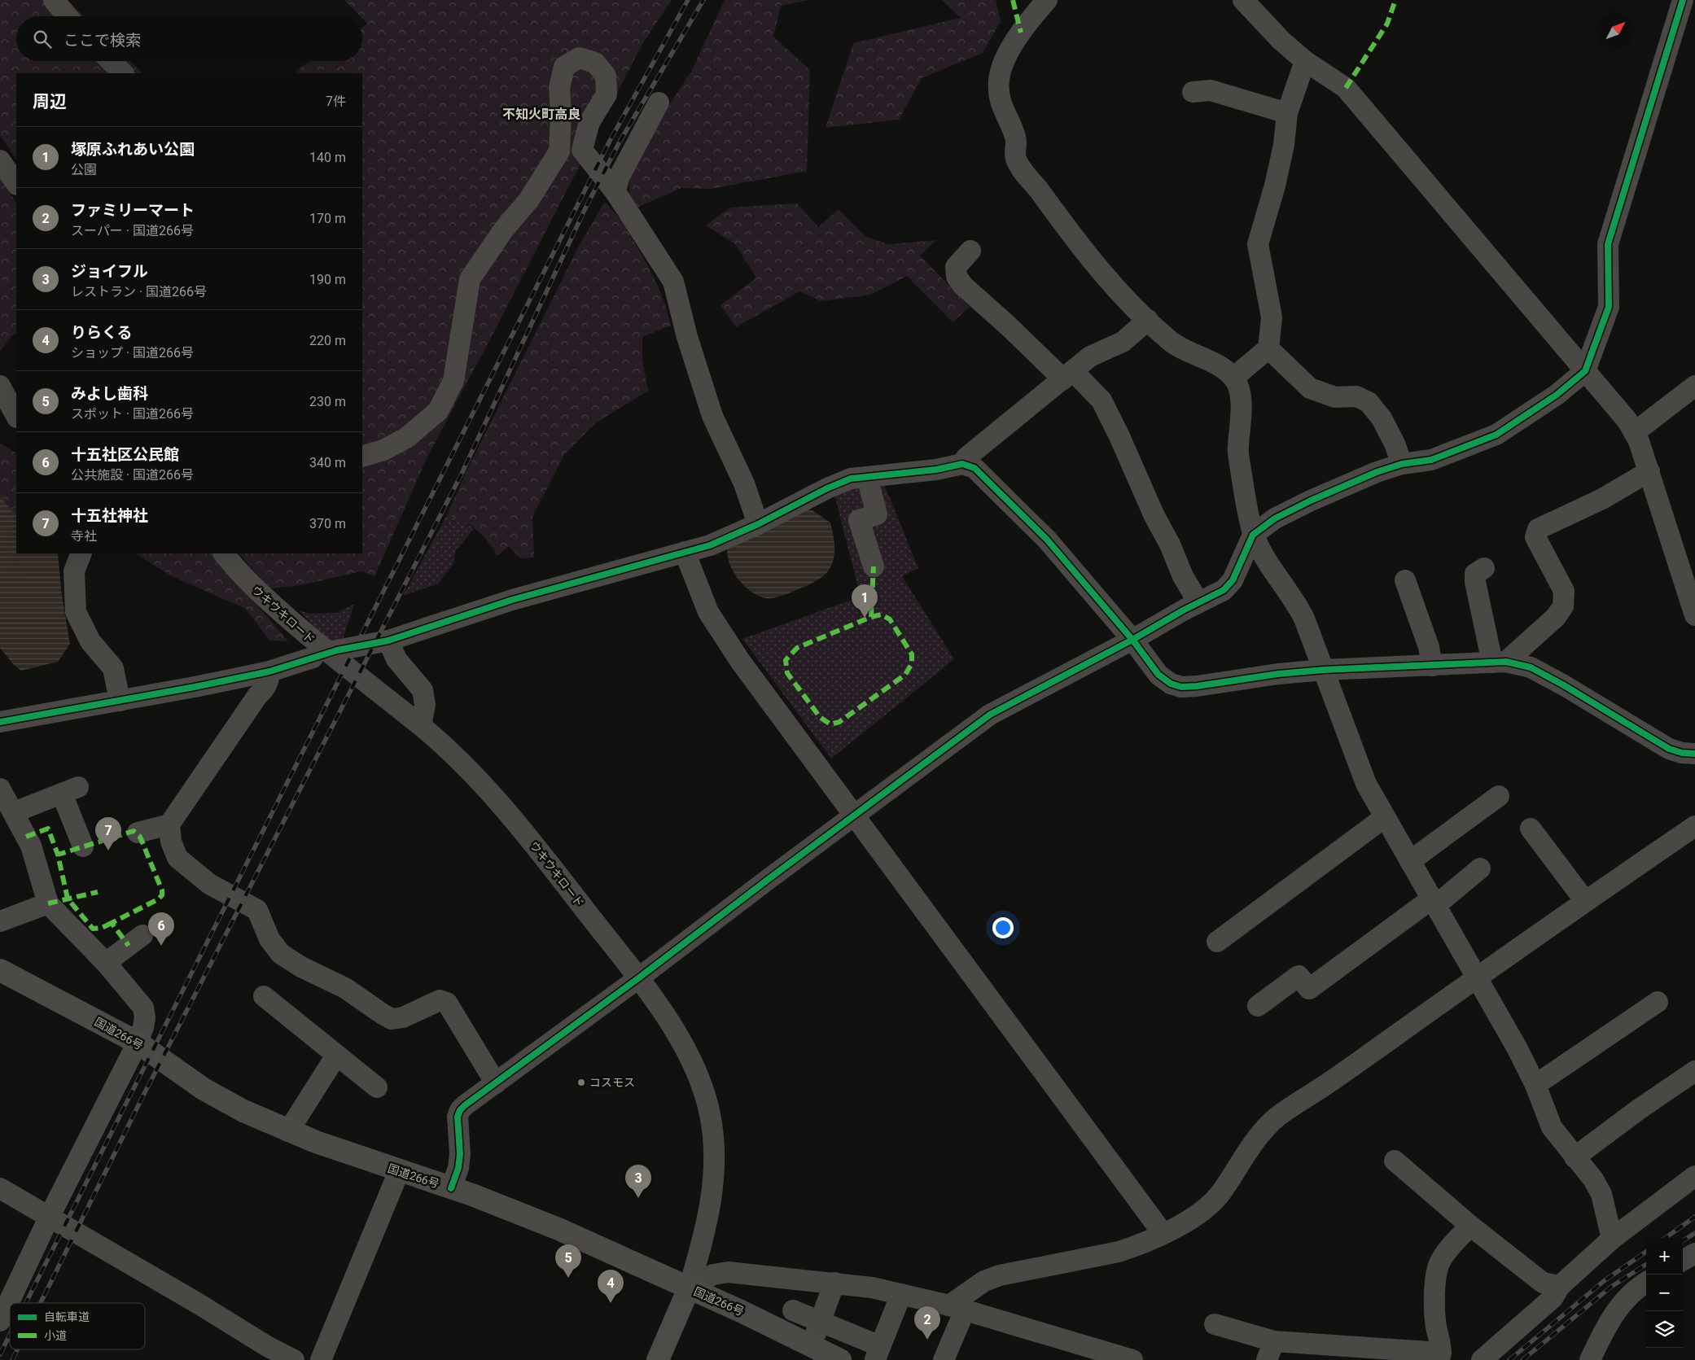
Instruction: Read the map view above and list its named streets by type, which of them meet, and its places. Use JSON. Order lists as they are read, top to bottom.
{
  "streets": {
    "highway": ["国道266号"],
    "street": ["ウキウキロード"]
  },
  "crossings": [
    ["ウキウキロード", "国道266号"]
  ],
  "districts": ["不知火町高良"],
  "places": ["コスモス"],
  "legend": ["自転車道", "小道"],
  "north": "top right",
  "page": {
    "search": "ここで検索",
    "heading": ["周辺", "7件"],
    "list": [
      {
        "mark": "1",
        "name": "塚原ふれあい公園",
        "note": "公園",
        "value": "140 m"
      },
      {
        "mark": "2",
        "name": "ファミリーマート",
        "note": "スーパー · 国道266号",
        "value": "170 m"
      },
      {
        "mark": "3",
        "name": "ジョイフル",
        "note": "レストラン · 国道266号",
        "value": "190 m"
      },
      {
        "mark": "4",
        "name": "りらくる",
        "note": "ショップ · 国道266号",
        "value": "220 m"
      },
      {
        "mark": "5",
        "name": "みよし歯科",
        "note": "スポット · 国道266号",
        "value": "230 m"
      },
      {
        "mark": "6",
        "name": "十五社区公民館",
        "note": "公共施設 · 国道266号",
        "value": "340 m"
      },
      {
        "mark": "7",
        "name": "十五社神社",
        "note": "寺社",
        "value": "370 m"
      }
    ],
    "pins": [
      "1",
      "7",
      "6",
      "3",
      "5",
      "4",
      "2"
    ],
    "map_buttons": ["+", "−"]
  }
}
